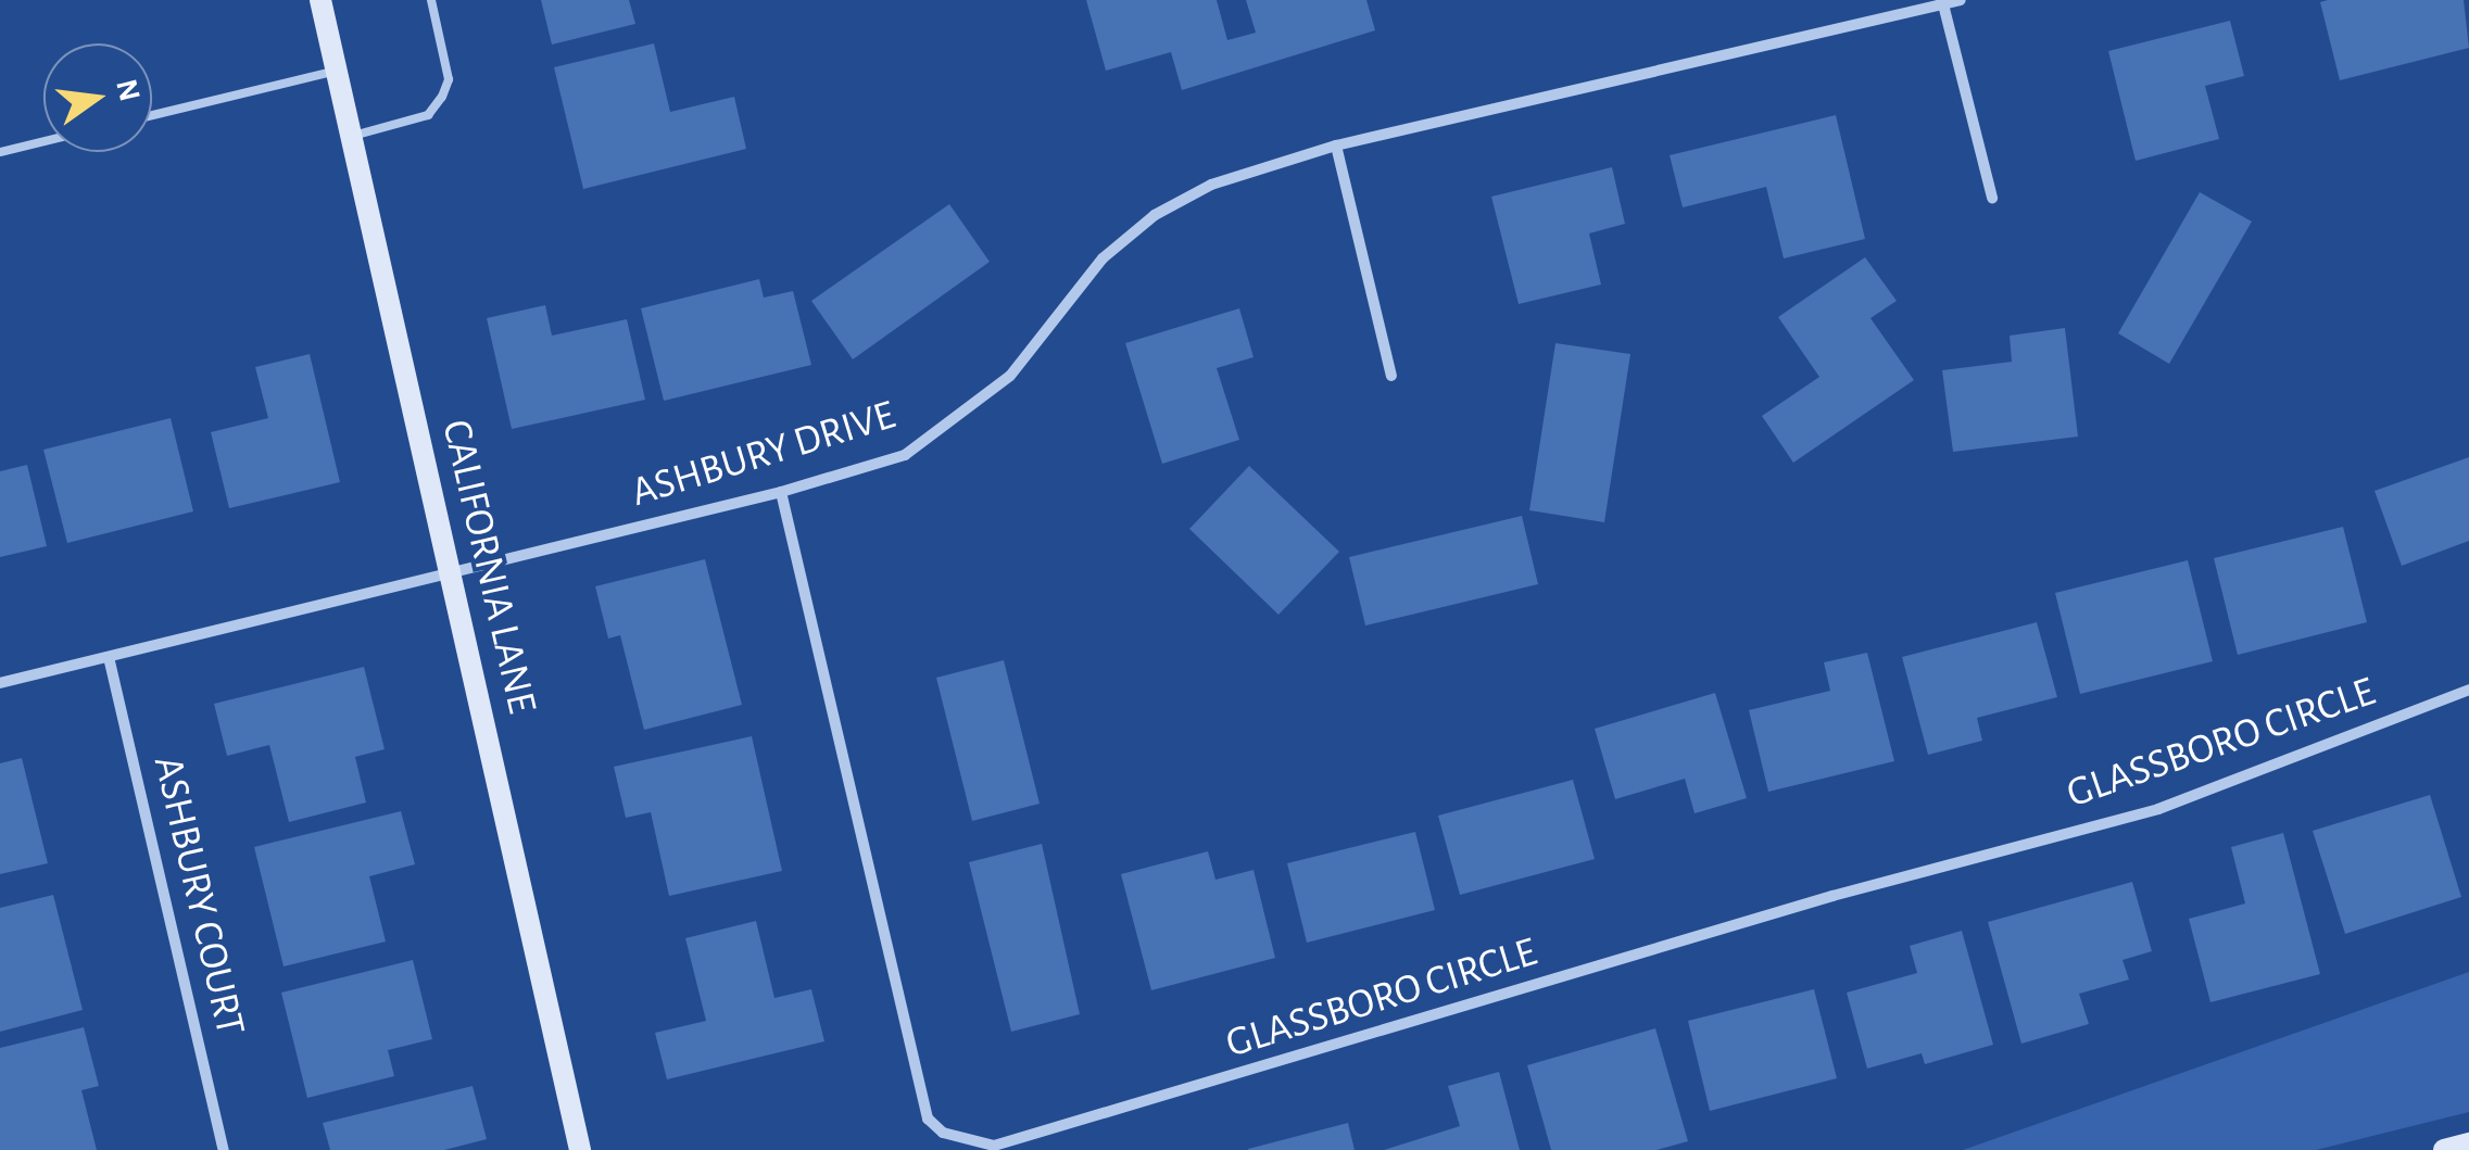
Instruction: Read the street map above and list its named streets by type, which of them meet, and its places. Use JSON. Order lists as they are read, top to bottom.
{
  "streets": {
    "street": [
      "ASHBURY DRIVE",
      "CALIFORNIA LANE",
      "GLASSBORO CIRCLE",
      "ASHBURY COURT"
    ]
  },
  "crossings": [
    ["ASHBURY DRIVE", "CALIFORNIA LANE"],
    ["ASHBURY DRIVE", "GLASSBORO CIRCLE"],
    ["ASHBURY DRIVE", "ASHBURY COURT"]
  ],
  "north": "right"
}
